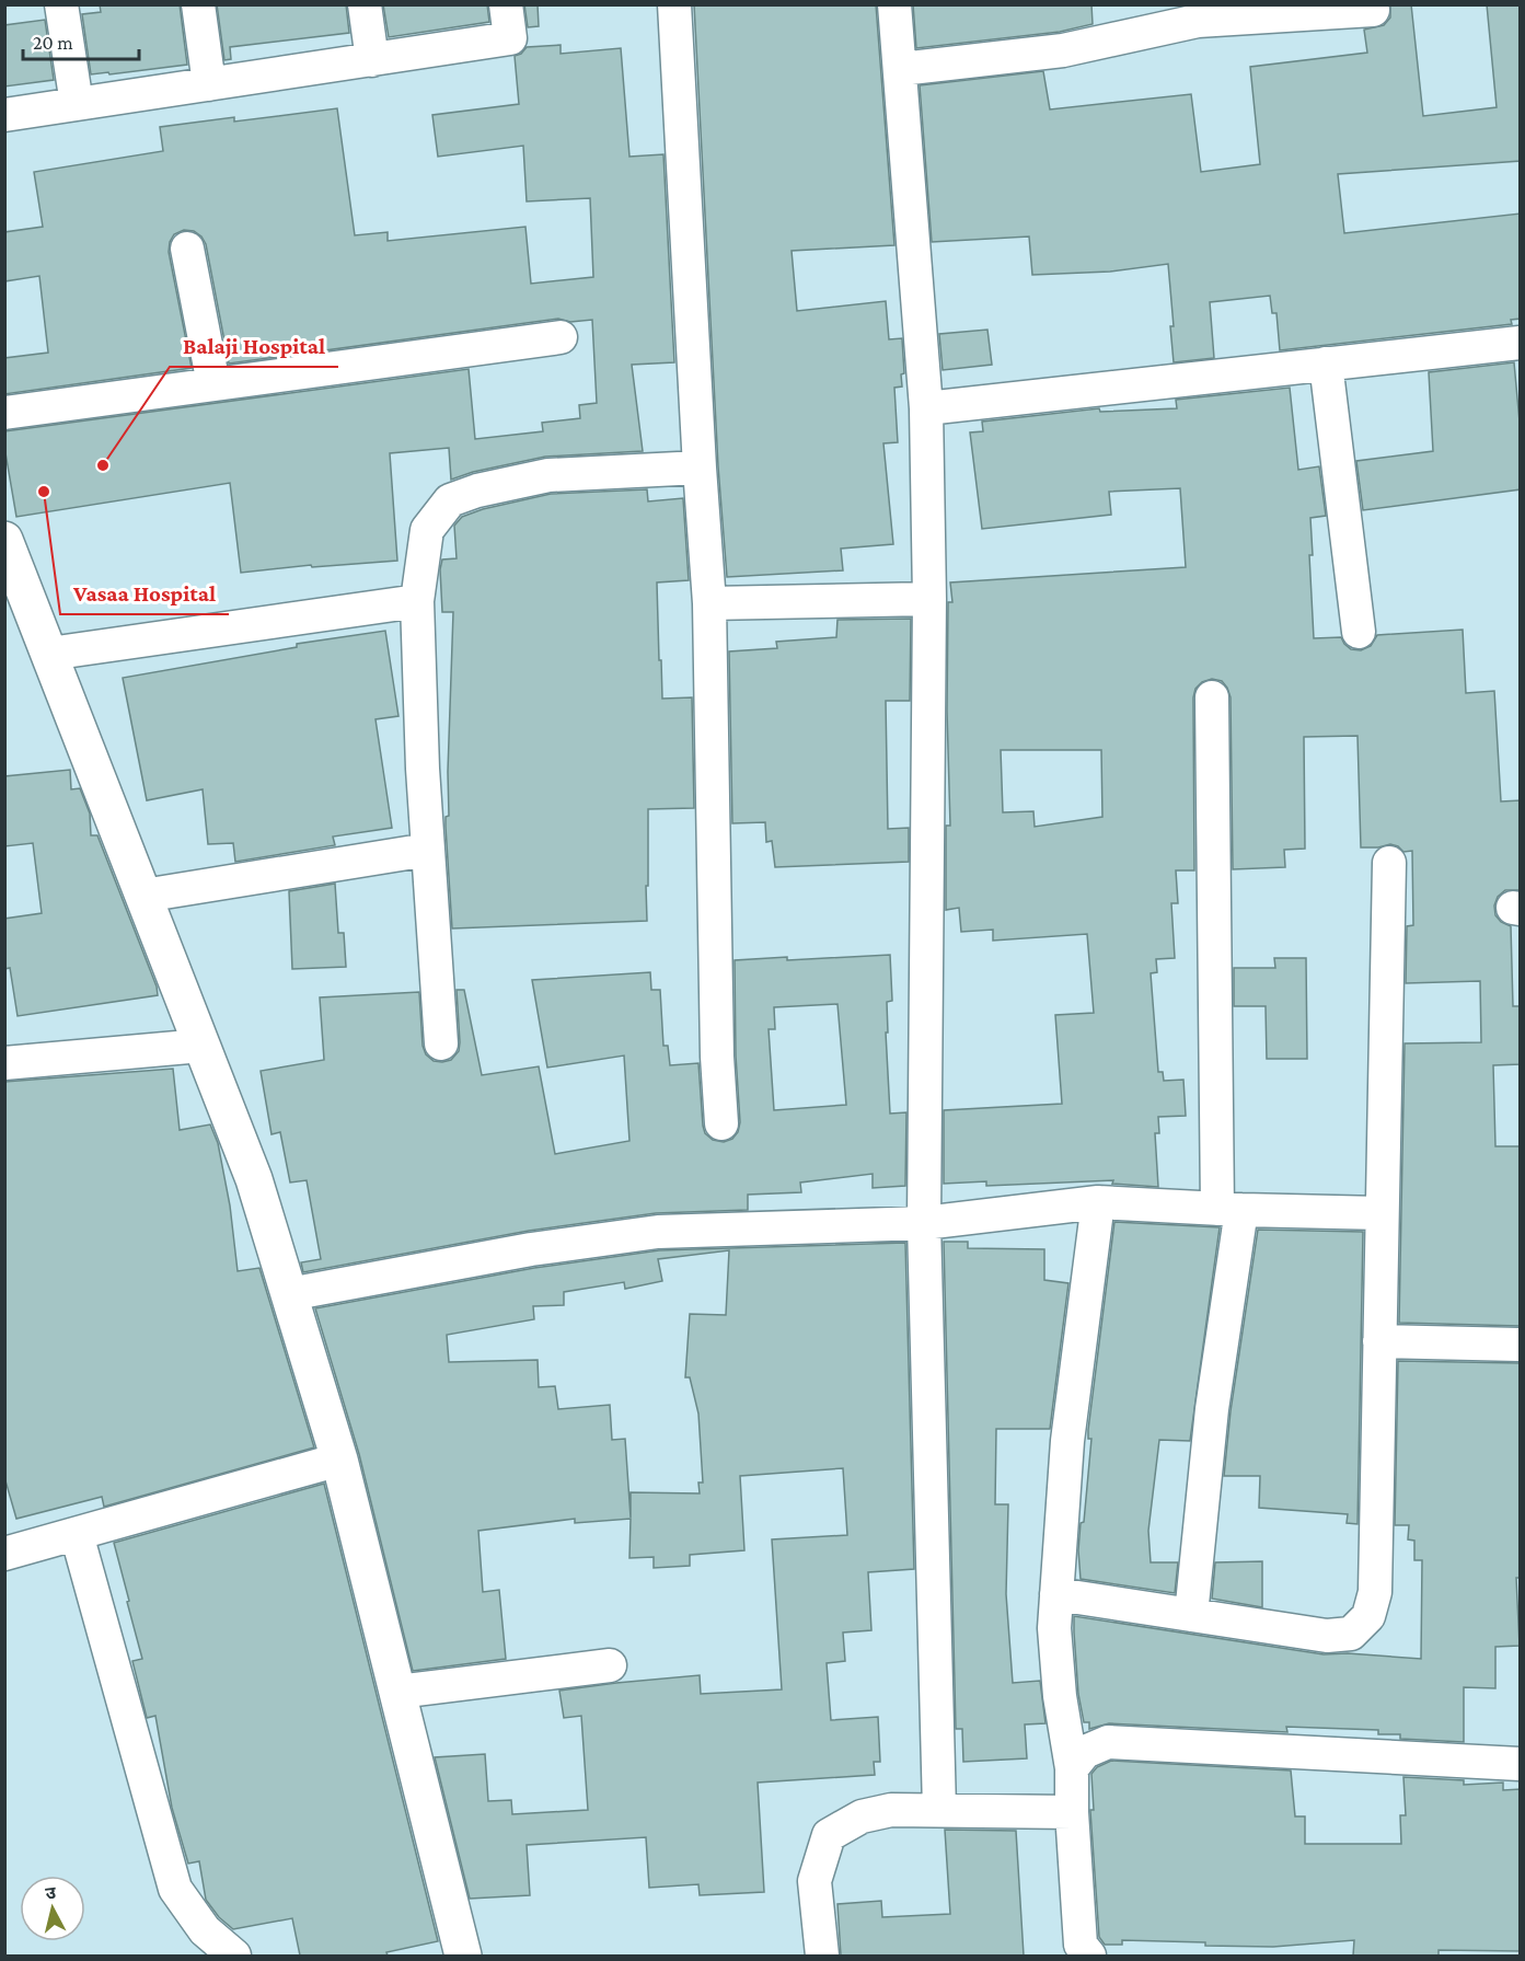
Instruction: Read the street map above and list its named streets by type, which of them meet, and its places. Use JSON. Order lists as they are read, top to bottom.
{
  "places": ["Balaji Hospital", "Vasaa Hospital"],
  "scale_bar": "20 m",
  "north": "top"
}
